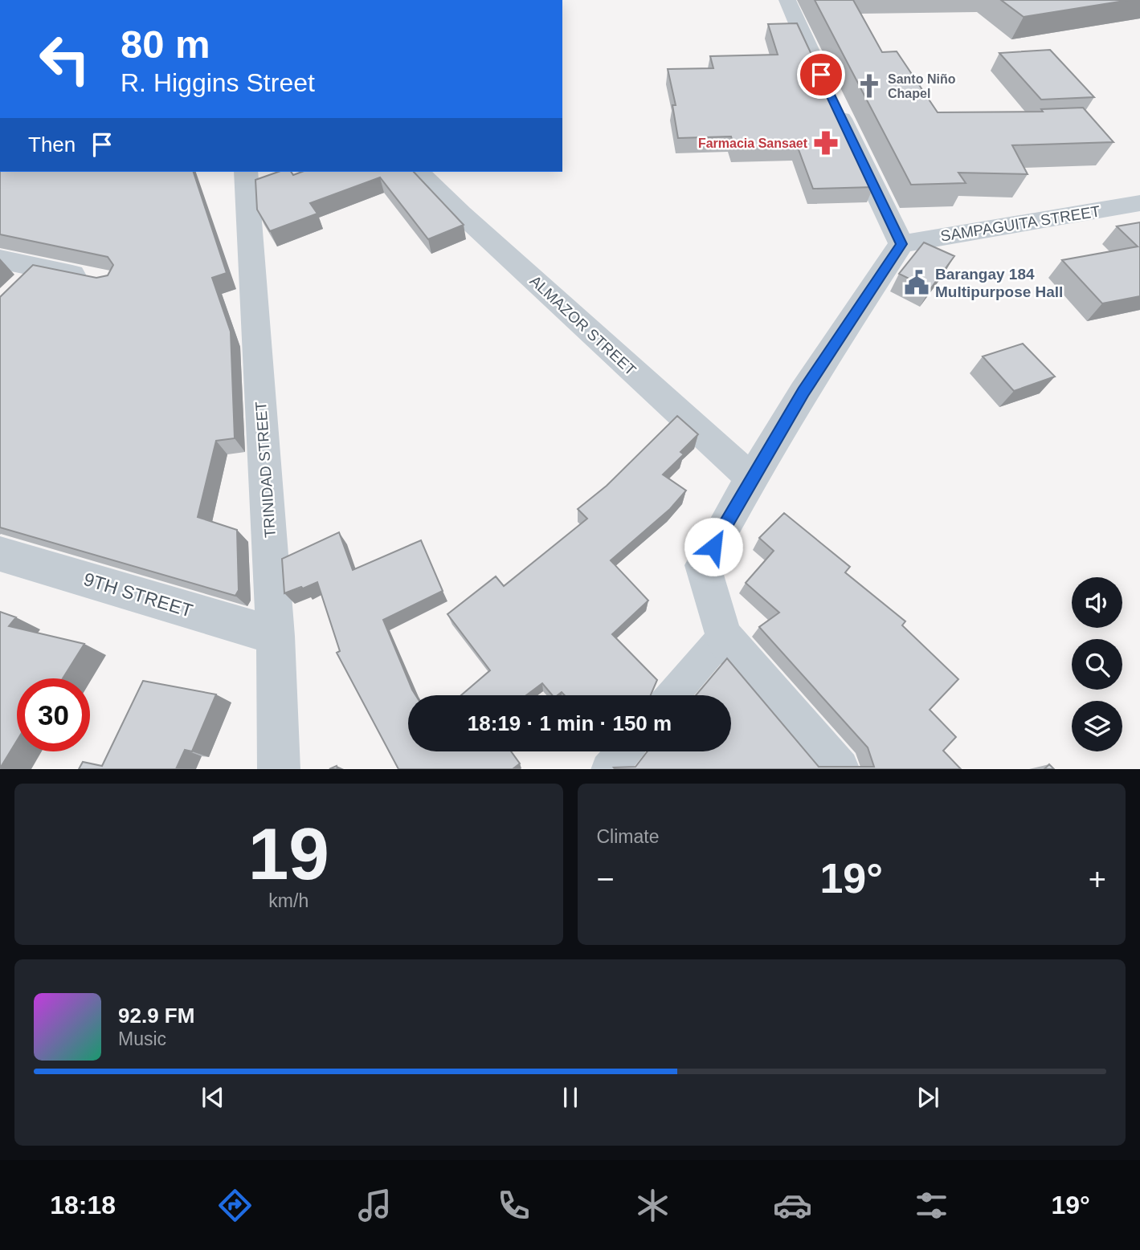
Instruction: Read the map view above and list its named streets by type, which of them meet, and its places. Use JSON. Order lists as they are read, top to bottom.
{
  "streets": {
    "street": [
      "SAMPAGUITA STREET",
      "ALMAZOR STREET",
      "TRINIDAD STREET",
      "9TH STREET"
    ]
  },
  "crossings": [
    ["TRINIDAD STREET", "9TH STREET"]
  ],
  "places": {
    "church": ["Santo Niño Chapel"],
    "pharmacy": ["Farmacia Sansaet"],
    "public building": ["Barangay 184 Multipurpose Hall"]
  },
  "page": {
    "turn": ["80 m", "R. Higgins Street"],
    "then": "Then",
    "limit": "30",
    "trip": "18:19 · 1 min · 150 m",
    "tile": [
      ["19", "km/h"],
      "Climate"
    ],
    "heat": ["−", "19°", "+"],
    "song": ["92.9 FM", "Music"],
    "tabs": ["18:18", "19°"]
  }
}
